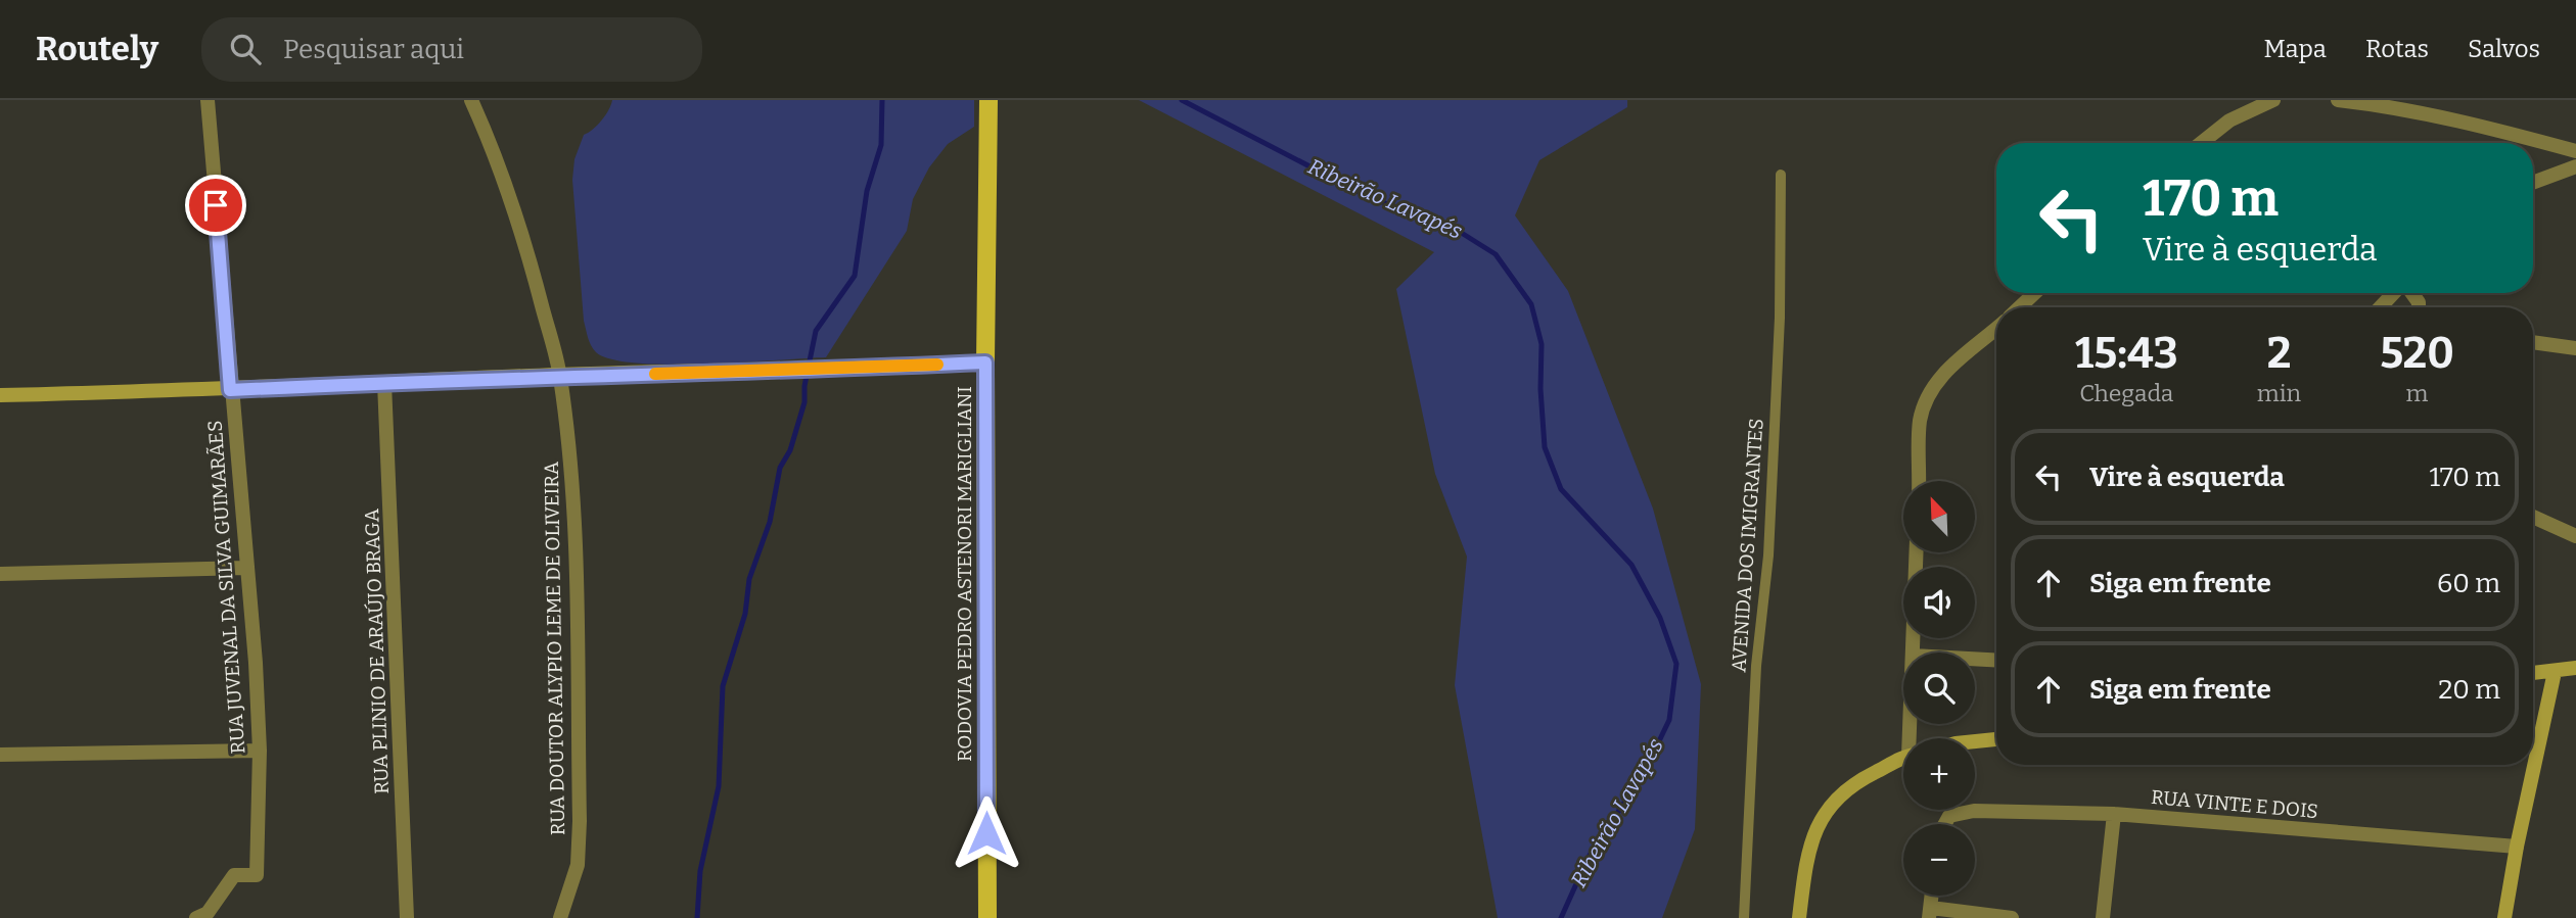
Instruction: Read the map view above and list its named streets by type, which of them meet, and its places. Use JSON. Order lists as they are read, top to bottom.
{
  "streets": {
    "main road": ["RODOVIA PEDRO ASTENORI MARIGLIANI"],
    "street": [
      "RUA JUVENAL DA SILVA GUIMARÃES",
      "RUA DOUTOR ALYPIO LEME DE OLIVEIRA",
      "RUA PLINIO DE ARAÚJO BRAGA",
      "RUA VINTE E DOIS"
    ],
    "lane": ["AVENIDA DOS IMIGRANTES"]
  },
  "water": ["Ribeirão Lavapés"],
  "north": "top left",
  "page": {
    "header": "Routely",
    "search": "Pesquisar aqui",
    "nav": ["Mapa", "Rotas", "Salvos"],
    "turn": ["170 m", "Vire à esquerda"],
    "eta": [
      "15:43",
      "Chegada",
      "2",
      "min",
      "520",
      "m"
    ],
    "list": [
      {
        "name": "Vire à esquerda",
        "value": "170 m"
      },
      {
        "name": "Siga em frente",
        "value": "60 m"
      },
      {
        "name": "Siga em frente",
        "value": "20 m"
      }
    ],
    "map_buttons": ["+", "−"]
  }
}
